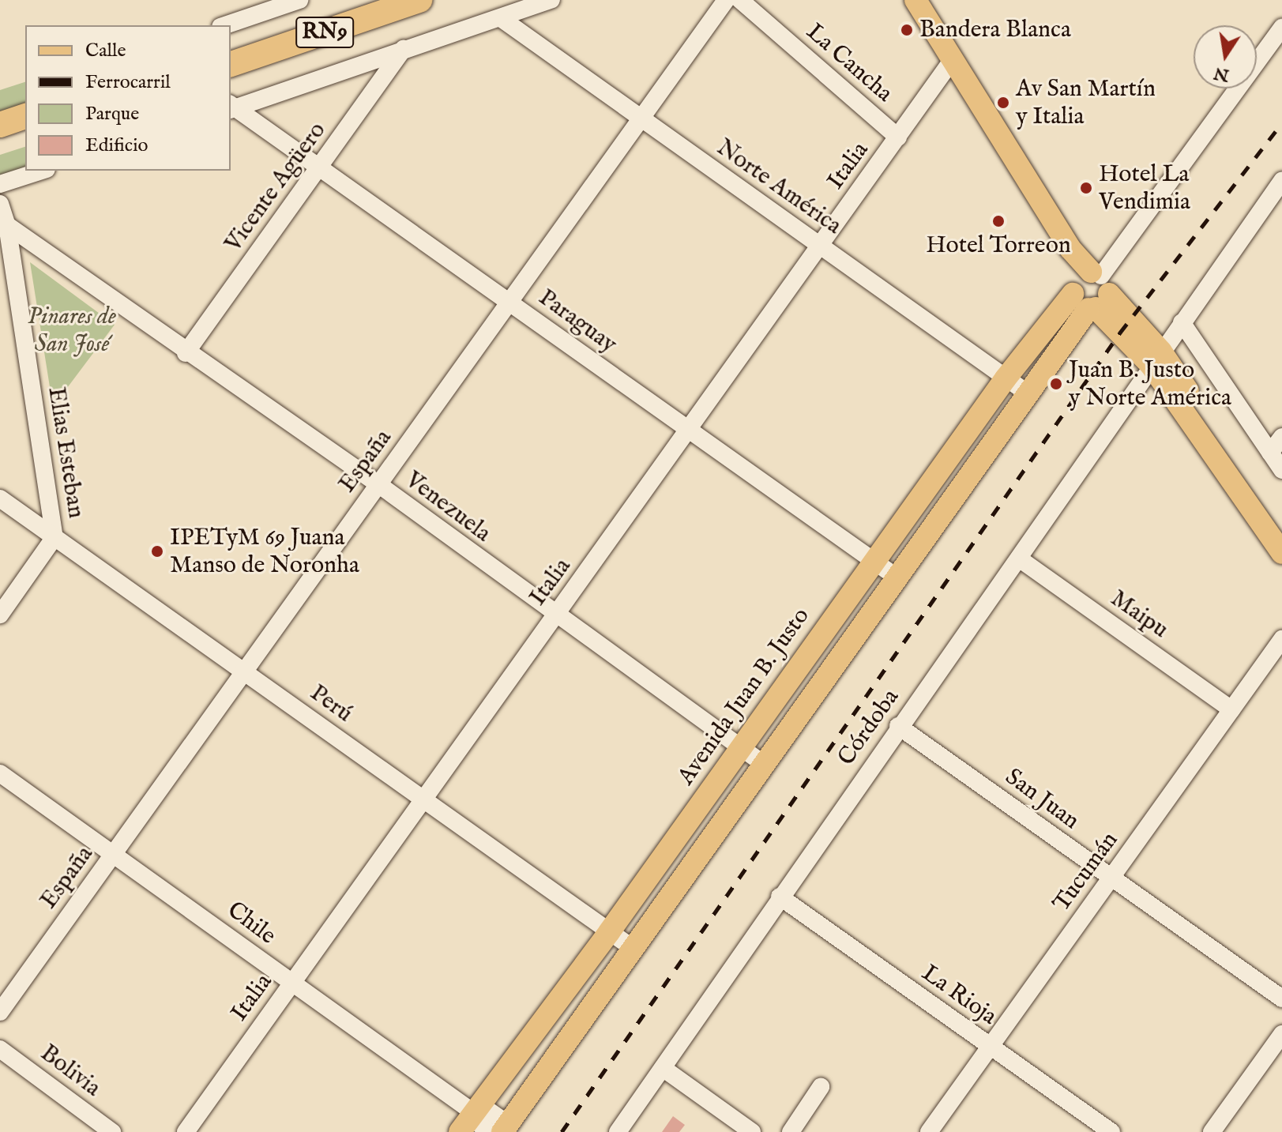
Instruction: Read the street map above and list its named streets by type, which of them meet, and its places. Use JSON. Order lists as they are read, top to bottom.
{
  "streets": {
    "highway": ["RN9"],
    "main road": ["Avenida Juan B. Justo"],
    "street": [
      "La Cancha",
      "Italia",
      "Vicente Agüero",
      "Norte América",
      "Paraguay",
      "Elias Esteban",
      "España",
      "Venezuela",
      "Maipu",
      "Perú",
      "Córdoba",
      "San Juan",
      "Tucumán",
      "Chile",
      "La Rioja",
      "Bolivia"
    ]
  },
  "crossings": [
    ["La Cancha", "Italia"],
    ["Italia", "Norte América"],
    ["Italia", "Paraguay"],
    ["Italia", "Venezuela"],
    ["Italia", "Perú"],
    ["Italia", "Chile"],
    ["Vicente Agüero", "Paraguay"],
    ["Vicente Agüero", "Venezuela"],
    ["Norte América", "España"],
    ["Norte América", "Avenida Juan B. Justo"],
    ["Paraguay", "España"],
    ["Paraguay", "Avenida Juan B. Justo"],
    ["Elias Esteban", "Venezuela"],
    ["Elias Esteban", "Perú"],
    ["España", "Venezuela"],
    ["España", "Perú"],
    ["España", "Chile"],
    ["Venezuela", "Avenida Juan B. Justo"],
    ["Maipu", "Córdoba"],
    ["Maipu", "Tucumán"],
    ["Avenida Juan B. Justo", "Perú"],
    ["Avenida Juan B. Justo", "Chile"],
    ["Córdoba", "San Juan"],
    ["Córdoba", "La Rioja"],
    ["San Juan", "Tucumán"],
    ["Tucumán", "La Rioja"]
  ],
  "parks": ["Pinares de San José"],
  "places": [
    "Bandera Blanca",
    "Av San Martín y Italia",
    "Hotel La Vendimia",
    "Hotel Torreon",
    "Juan B. Justo y Norte América",
    "IPETyM 69 Juana Manso de Noronha"
  ],
  "legend": [
    "Calle",
    "Ferrocarril",
    "Parque",
    "Edificio"
  ],
  "north": "bottom"
}
